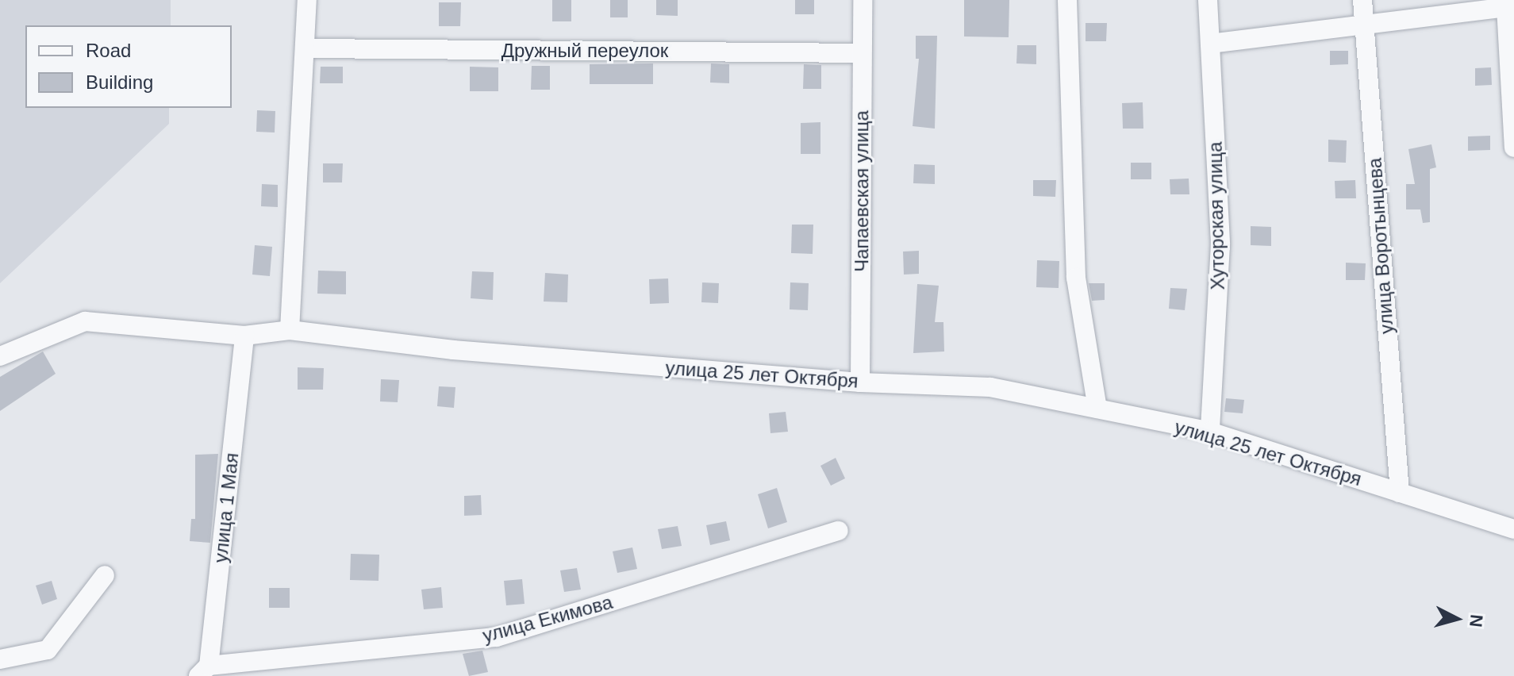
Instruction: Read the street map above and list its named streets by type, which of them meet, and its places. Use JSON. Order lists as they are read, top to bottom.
{
  "streets": {
    "street": [
      "Дружный переулок",
      "Чапаевская улица",
      "Хуторская улица",
      "улица Воротынцева",
      "улица 25 лет Октября",
      "улица 1 Мая",
      "улица Екимова"
    ]
  },
  "crossings": [
    ["Дружный переулок", "Чапаевская улица"],
    ["Чапаевская улица", "улица 25 лет Октября"],
    ["Хуторская улица", "улица 25 лет Октября"],
    ["улица Воротынцева", "улица 25 лет Октября"],
    ["улица 25 лет Октября", "улица 1 Мая"],
    ["улица 1 Мая", "улица Екимова"]
  ],
  "legend": ["Road", "Building"],
  "north": "right"
}
